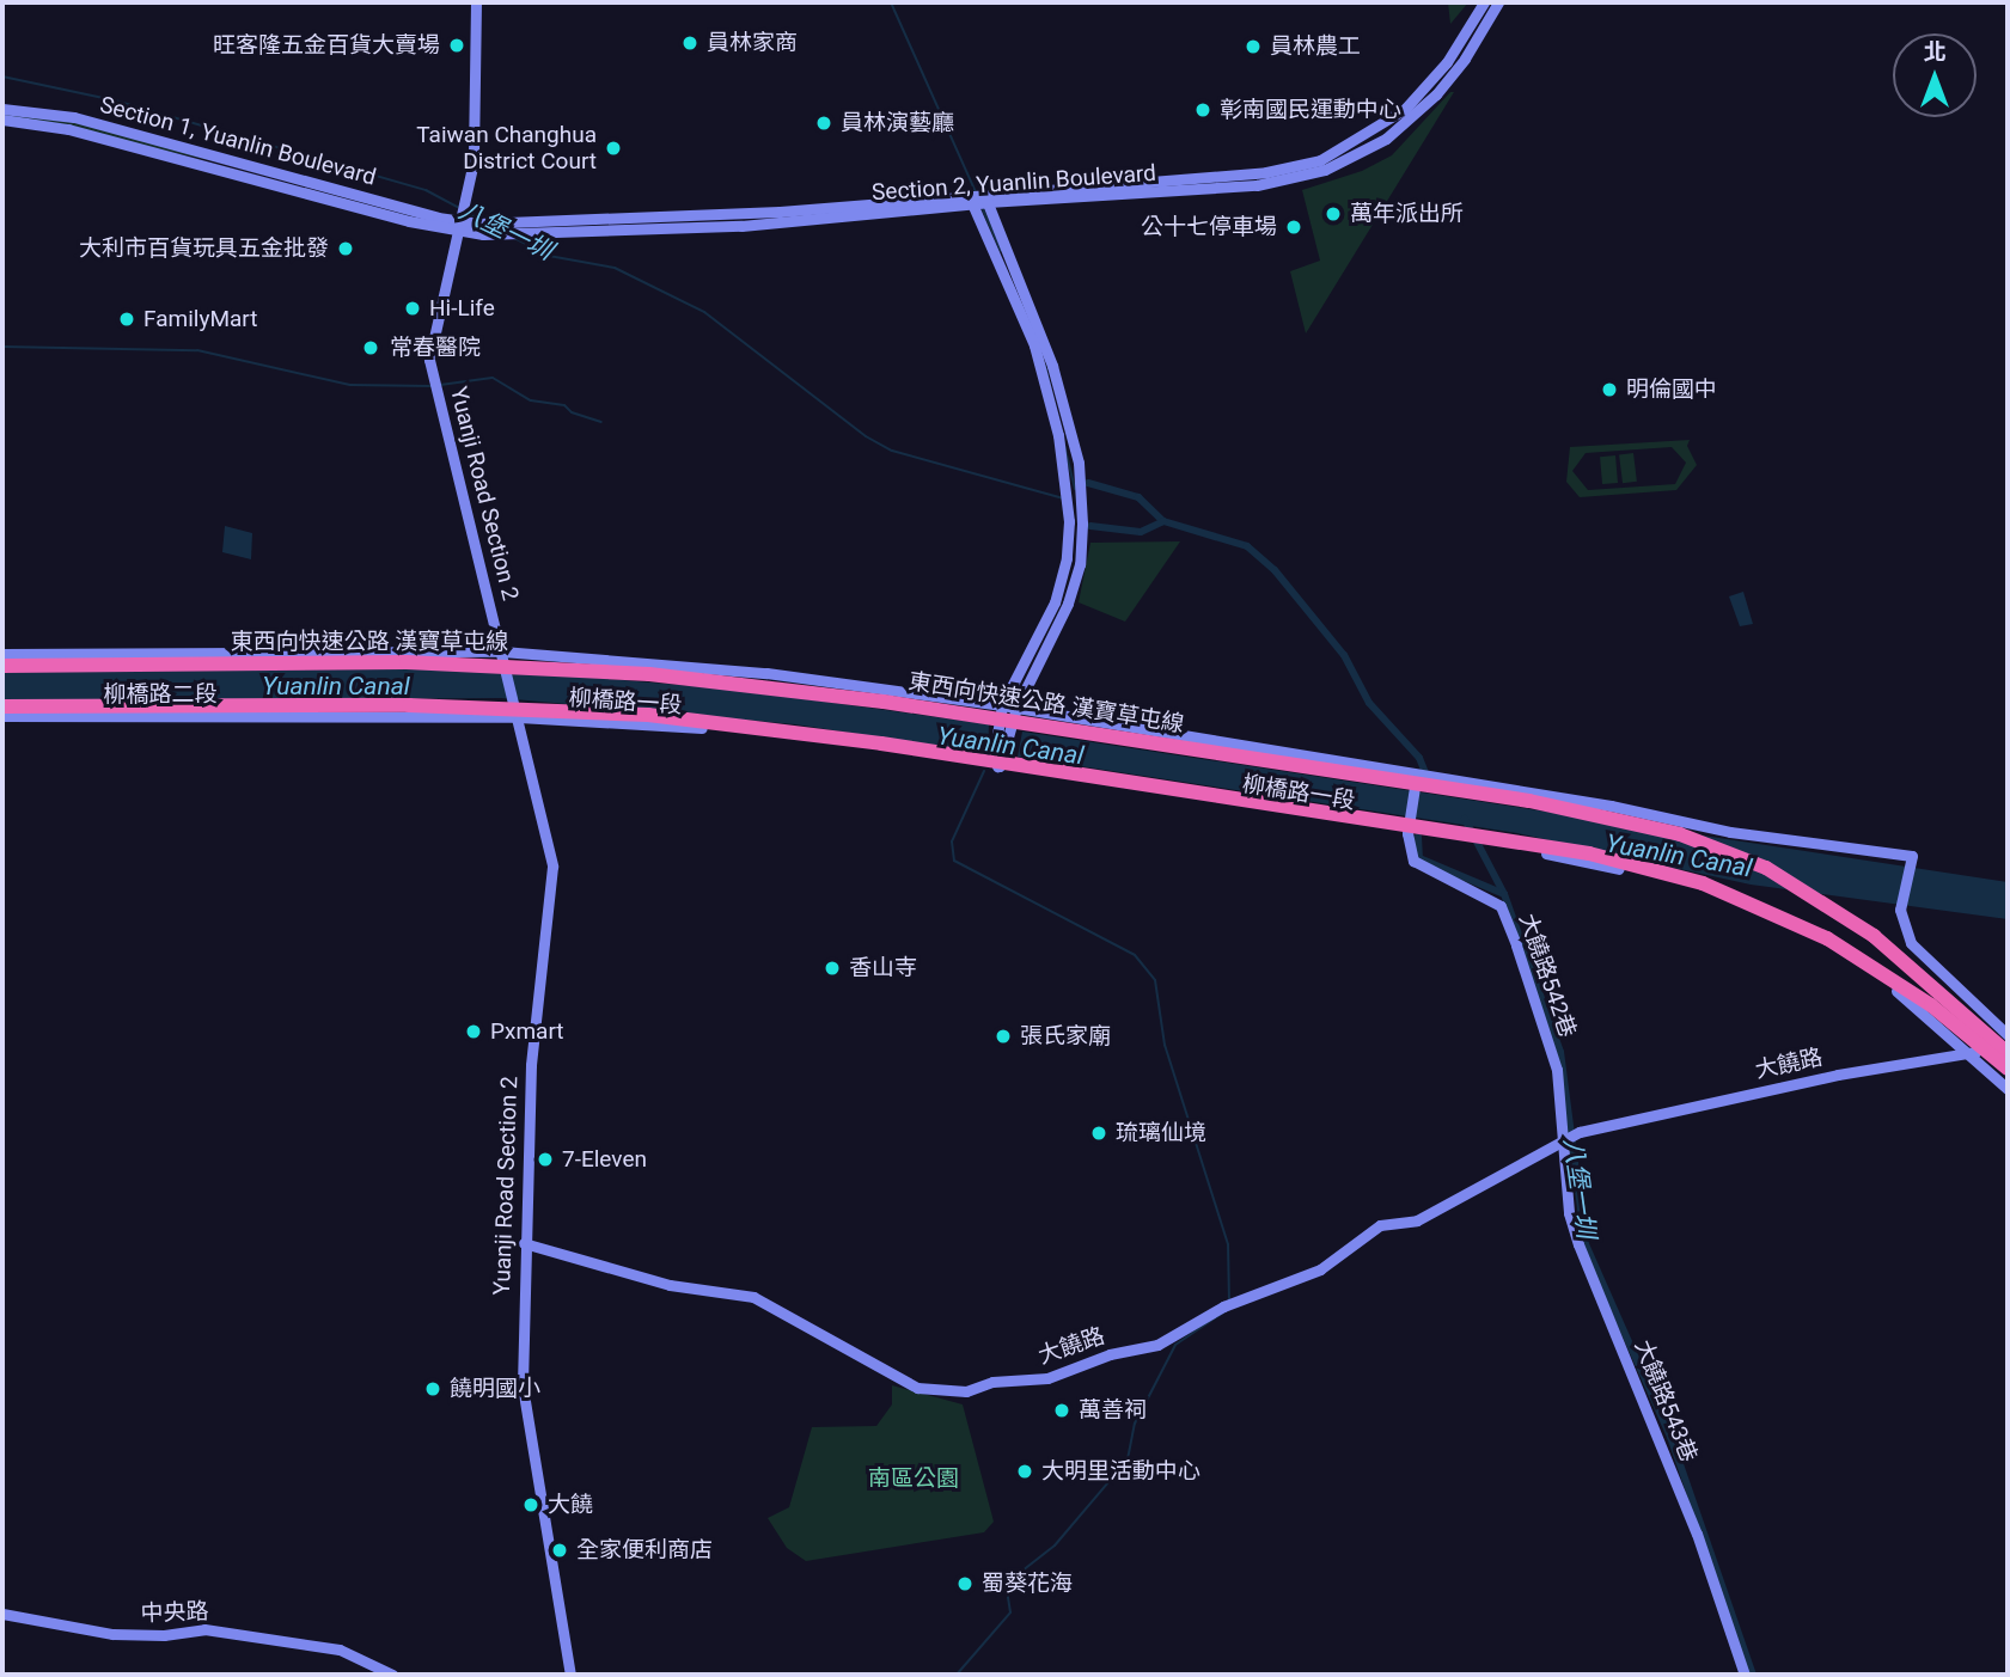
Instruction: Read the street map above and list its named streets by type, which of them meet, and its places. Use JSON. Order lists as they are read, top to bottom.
{
  "streets": {
    "highway": ["東西向快速公路 漢寶草屯線"],
    "main road": [
      "Section 1, Yuanlin Boulevard",
      "Section 2, Yuanlin Boulevard",
      "Yuanji Road Section 2",
      "柳橋路二段",
      "柳橋路一段",
      "大饒路542巷",
      "大饒路",
      "大饒路543巷",
      "中央路"
    ]
  },
  "crossings": [
    ["Section 1, Yuanlin Boulevard", "Section 2, Yuanlin Boulevard"],
    ["Section 1, Yuanlin Boulevard", "Yuanji Road Section 2"],
    ["Section 2, Yuanlin Boulevard", "Yuanji Road Section 2"],
    ["Yuanji Road Section 2", "柳橋路二段"],
    ["Yuanji Road Section 2", "柳橋路一段"],
    ["Yuanji Road Section 2", "大饒路"],
    ["柳橋路二段", "柳橋路一段"],
    ["柳橋路一段", "大饒路542巷"],
    ["柳橋路一段", "大饒路"],
    ["大饒路542巷", "大饒路"],
    ["大饒路542巷", "大饒路543巷"],
    ["大饒路", "大饒路543巷"]
  ],
  "water": ["八堡一圳", "Yuanlin Canal"],
  "parks": ["南區公園"],
  "places": [
    "員林家商",
    "旺客隆五金百貨大賣場",
    "員林農工",
    "彰南國民運動中心",
    "員林演藝廳",
    "Taiwan Changhua District Court",
    "萬年派出所",
    "公十七停車場",
    "大利市百貨玩具五金批發",
    "Hi-Life",
    "FamilyMart",
    "常春醫院",
    "明倫國中",
    "香山寺",
    "Pxmart",
    "張氏家廟",
    "琉璃仙境",
    "7-Eleven",
    "饒明國小",
    "萬善祠",
    "大明里活動中心",
    "大饒",
    "全家便利商店",
    "蜀葵花海"
  ],
  "north": "top"
}
